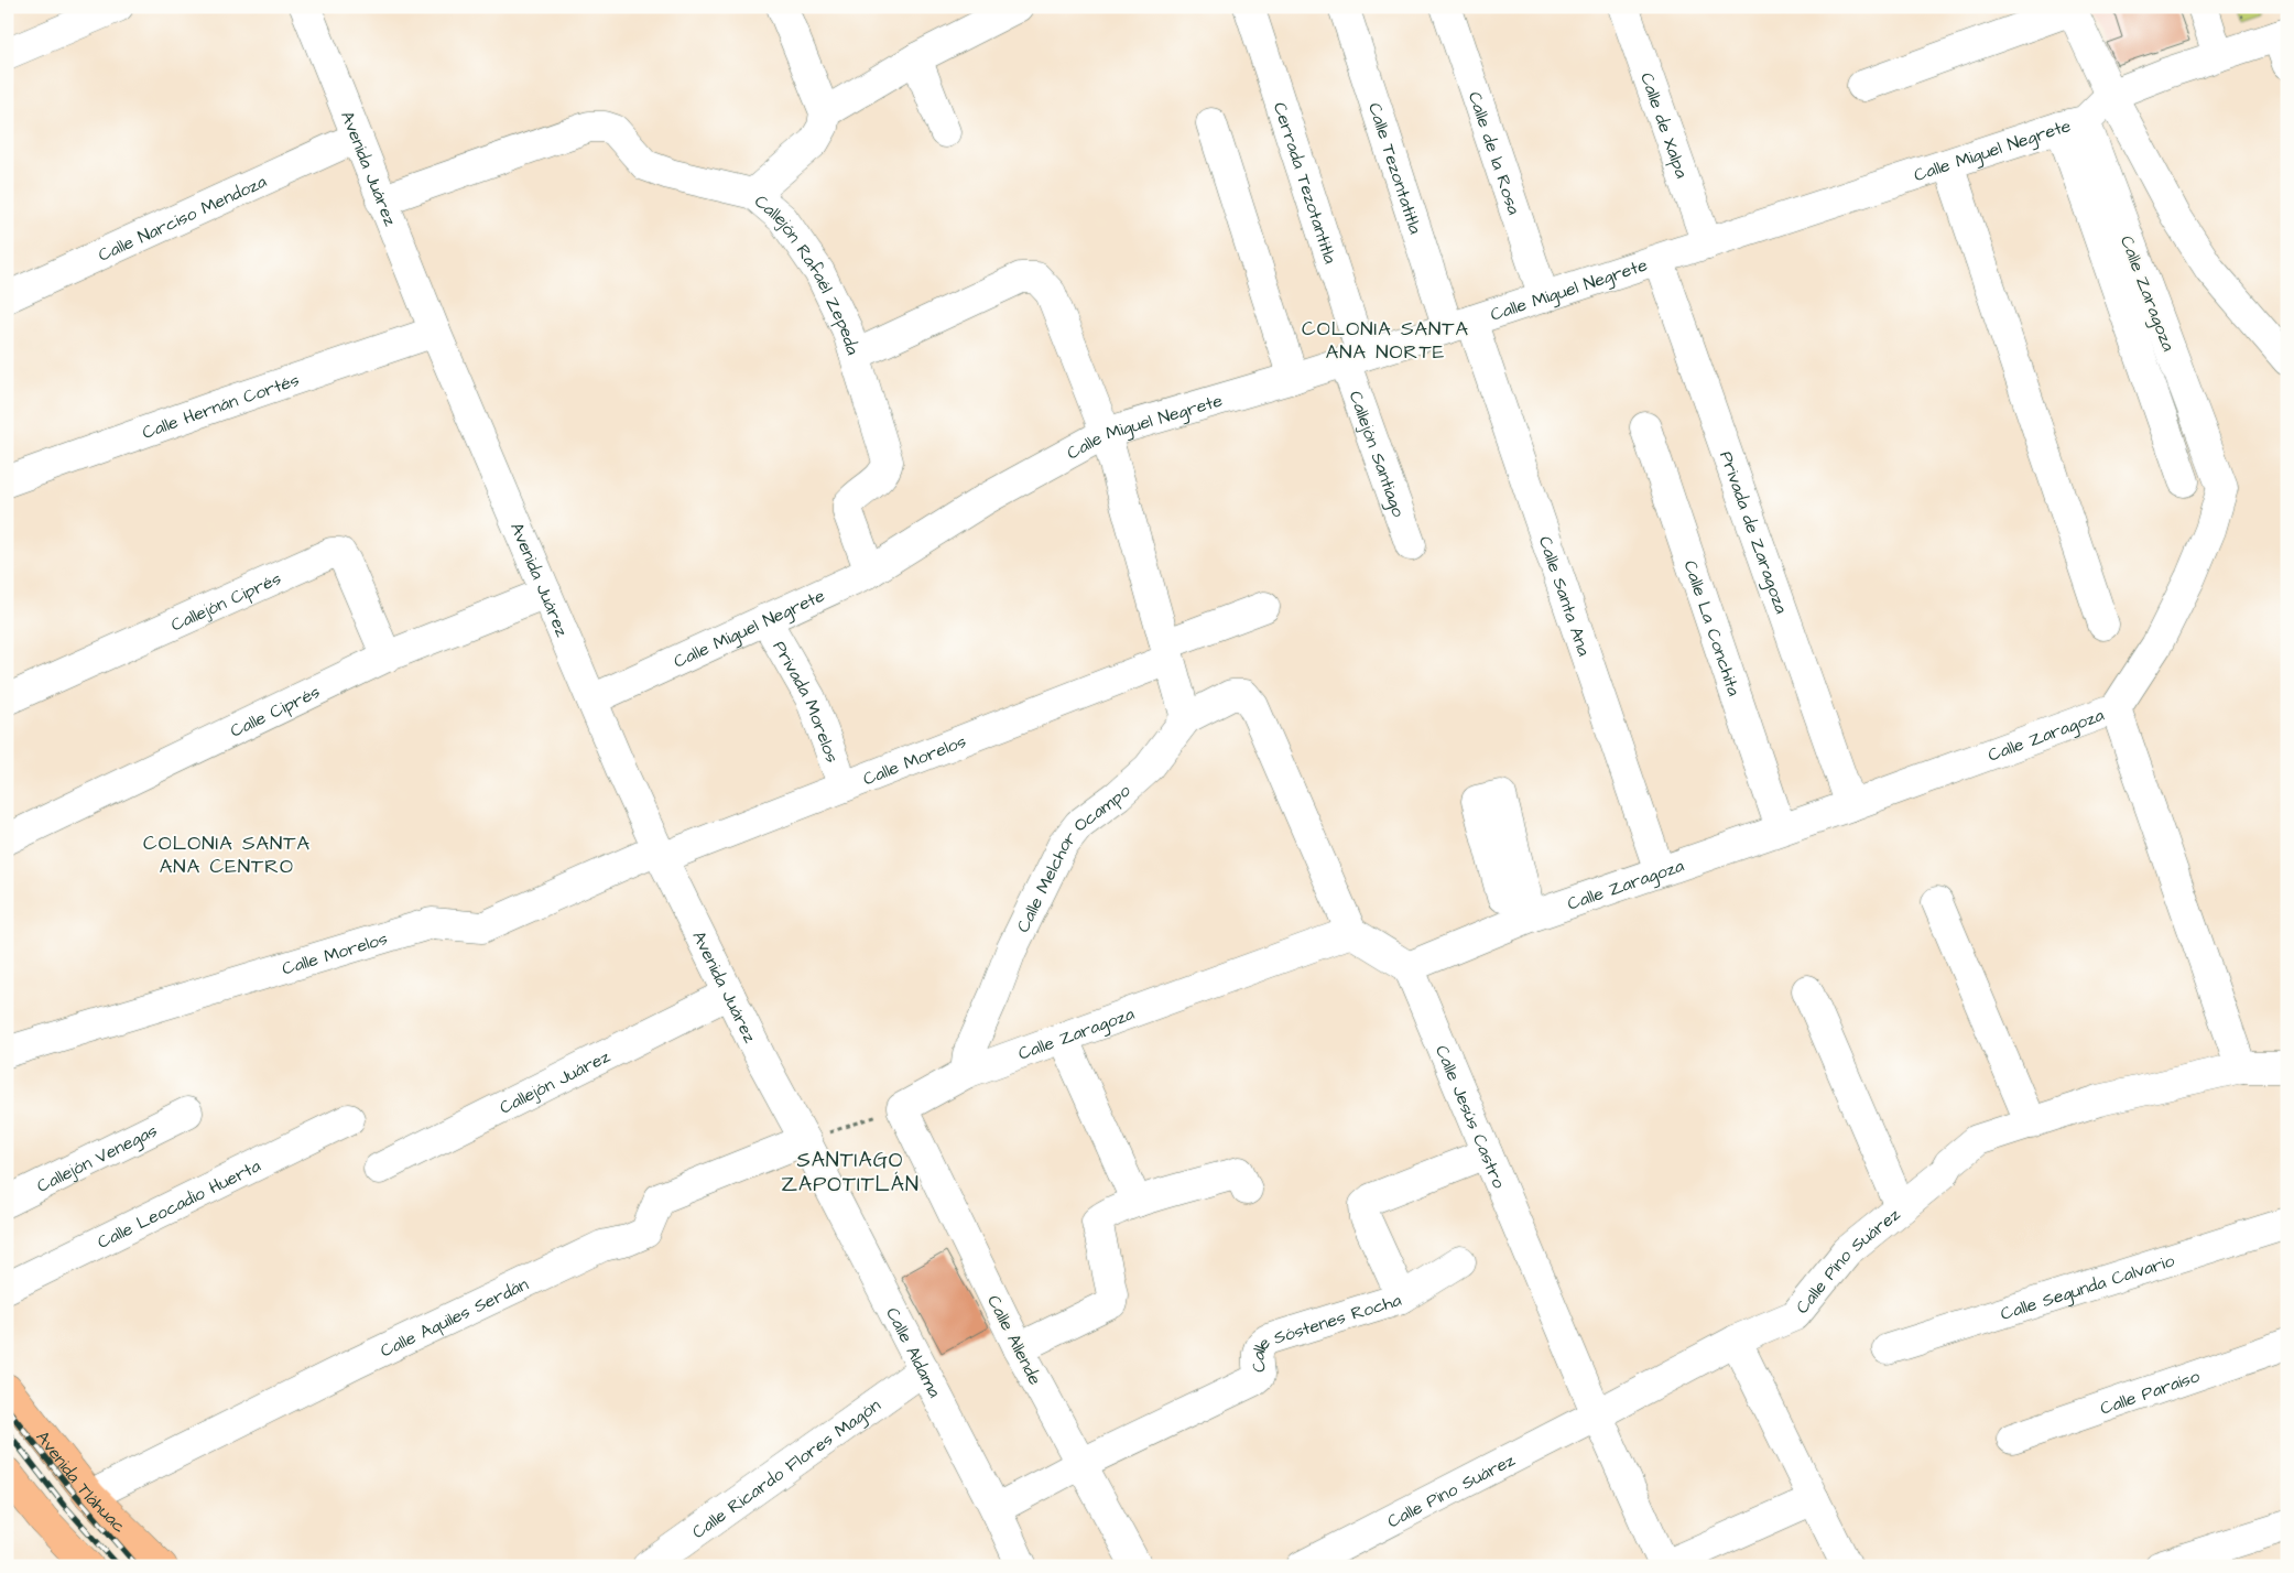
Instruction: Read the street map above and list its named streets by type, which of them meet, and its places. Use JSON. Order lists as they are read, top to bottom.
{
  "streets": {
    "main road": ["Avenida Tláhuac"],
    "street": [
      "Calle de Xalpa",
      "Calle Miguel Negrete",
      "Calle de la Rosa",
      "Calle Tezontatitla",
      "Avenida Juárez",
      "Cerrada Tezotantitla",
      "Calle Narciso Mendoza",
      "Callejón Rafaél Zepeda",
      "Calle Zaragoza",
      "Calle Hernán Cortés",
      "Callejón Santiago",
      "Privada de Zaragoza",
      "Calle Santa Ana",
      "Callejón Ciprés",
      "Calle La Conchita",
      "Privada Morelos",
      "Calle Ciprés",
      "Calle Morelos",
      "Calle Melchor Ocampo",
      "Callejón Juárez",
      "Calle Jesús Castro",
      "Callejón Venegas",
      "Calle Leocadio Huerta",
      "Calle Pino Suárez",
      "Calle Segunda Calvario",
      "Calle Aquiles Serdán",
      "Calle Sóstenes Rocha",
      "Calle Allende",
      "Calle Aldama",
      "Calle Paraíso",
      "Calle Ricardo Flores Magón"
    ]
  },
  "crossings": [
    ["Calle de Xalpa", "Calle Miguel Negrete"],
    ["Calle Miguel Negrete", "Calle de la Rosa"],
    ["Calle Miguel Negrete", "Calle Tezontatitla"],
    ["Calle Miguel Negrete", "Avenida Juárez"],
    ["Calle Miguel Negrete", "Cerrada Tezotantitla"],
    ["Calle Miguel Negrete", "Callejón Rafaél Zepeda"],
    ["Calle Miguel Negrete", "Calle Zaragoza"],
    ["Calle Miguel Negrete", "Callejón Santiago"],
    ["Calle Miguel Negrete", "Privada de Zaragoza"],
    ["Calle Miguel Negrete", "Calle Santa Ana"],
    ["Calle Miguel Negrete", "Privada Morelos"],
    ["Calle Tezontatitla", "Calle Santa Ana"],
    ["Avenida Juárez", "Calle Narciso Mendoza"],
    ["Avenida Juárez", "Callejón Rafaél Zepeda"],
    ["Avenida Juárez", "Calle Hernán Cortés"],
    ["Avenida Juárez", "Calle Ciprés"],
    ["Avenida Juárez", "Calle Morelos"],
    ["Avenida Juárez", "Callejón Juárez"],
    ["Avenida Juárez", "Calle Aquiles Serdán"],
    ["Avenida Juárez", "Calle Aldama"],
    ["Cerrada Tezotantitla", "Callejón Santiago"],
    ["Calle Zaragoza", "Privada de Zaragoza"],
    ["Calle Zaragoza", "Calle Santa Ana"],
    ["Calle Zaragoza", "Calle La Conchita"],
    ["Calle Zaragoza", "Calle Melchor Ocampo"],
    ["Calle Zaragoza", "Calle Jesús Castro"],
    ["Calle Zaragoza", "Calle Allende"],
    ["Callejón Ciprés", "Calle Ciprés"],
    ["Privada Morelos", "Calle Morelos"],
    ["Calle Jesús Castro", "Calle Pino Suárez"],
    ["Calle Jesús Castro", "Calle Sóstenes Rocha"],
    ["Calle Aquiles Serdán", "Calle Aldama"],
    ["Calle Aquiles Serdán", "Avenida Tláhuac"],
    ["Calle Sóstenes Rocha", "Calle Allende"],
    ["Calle Sóstenes Rocha", "Calle Aldama"],
    ["Calle Aldama", "Calle Ricardo Flores Magón"]
  ],
  "districts": ["COLONIA SANTA ANA NORTE", "COLONIA SANTA ANA CENTRO", "SANTIAGO ZAPOTITLÁN"]
}
